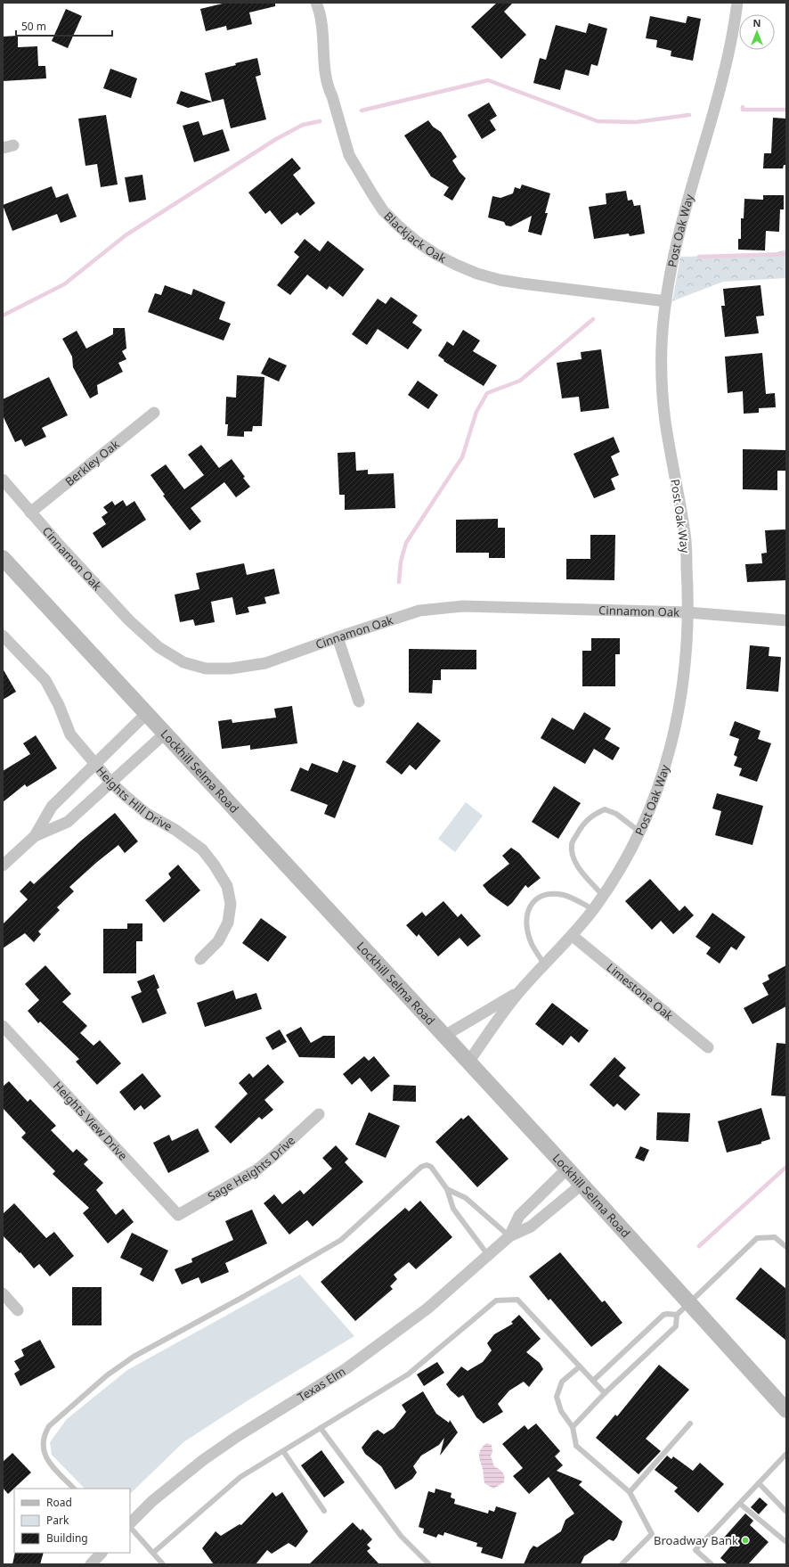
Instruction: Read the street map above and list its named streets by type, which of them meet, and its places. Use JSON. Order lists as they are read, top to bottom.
{
  "streets": {
    "main road": ["Lockhill Selma Road"],
    "street": [
      "Post Oak Way",
      "Blackjack Oak",
      "Berkley Oak",
      "Cinnamon Oak",
      "Heights Hill Drive",
      "Limestone Oak",
      "Heights View Drive",
      "Sage Heights Drive",
      "Texas Elm"
    ]
  },
  "crossings": [
    ["Post Oak Way", "Blackjack Oak"],
    ["Post Oak Way", "Cinnamon Oak"],
    ["Post Oak Way", "Lockhill Selma Road"],
    ["Post Oak Way", "Limestone Oak"],
    ["Berkley Oak", "Cinnamon Oak"],
    ["Lockhill Selma Road", "Texas Elm"],
    ["Heights View Drive", "Sage Heights Drive"]
  ],
  "places": ["Broadway Bank"],
  "legend": ["Road", "Park", "Building"],
  "scale_bar": "50 m",
  "north": "top"
}
